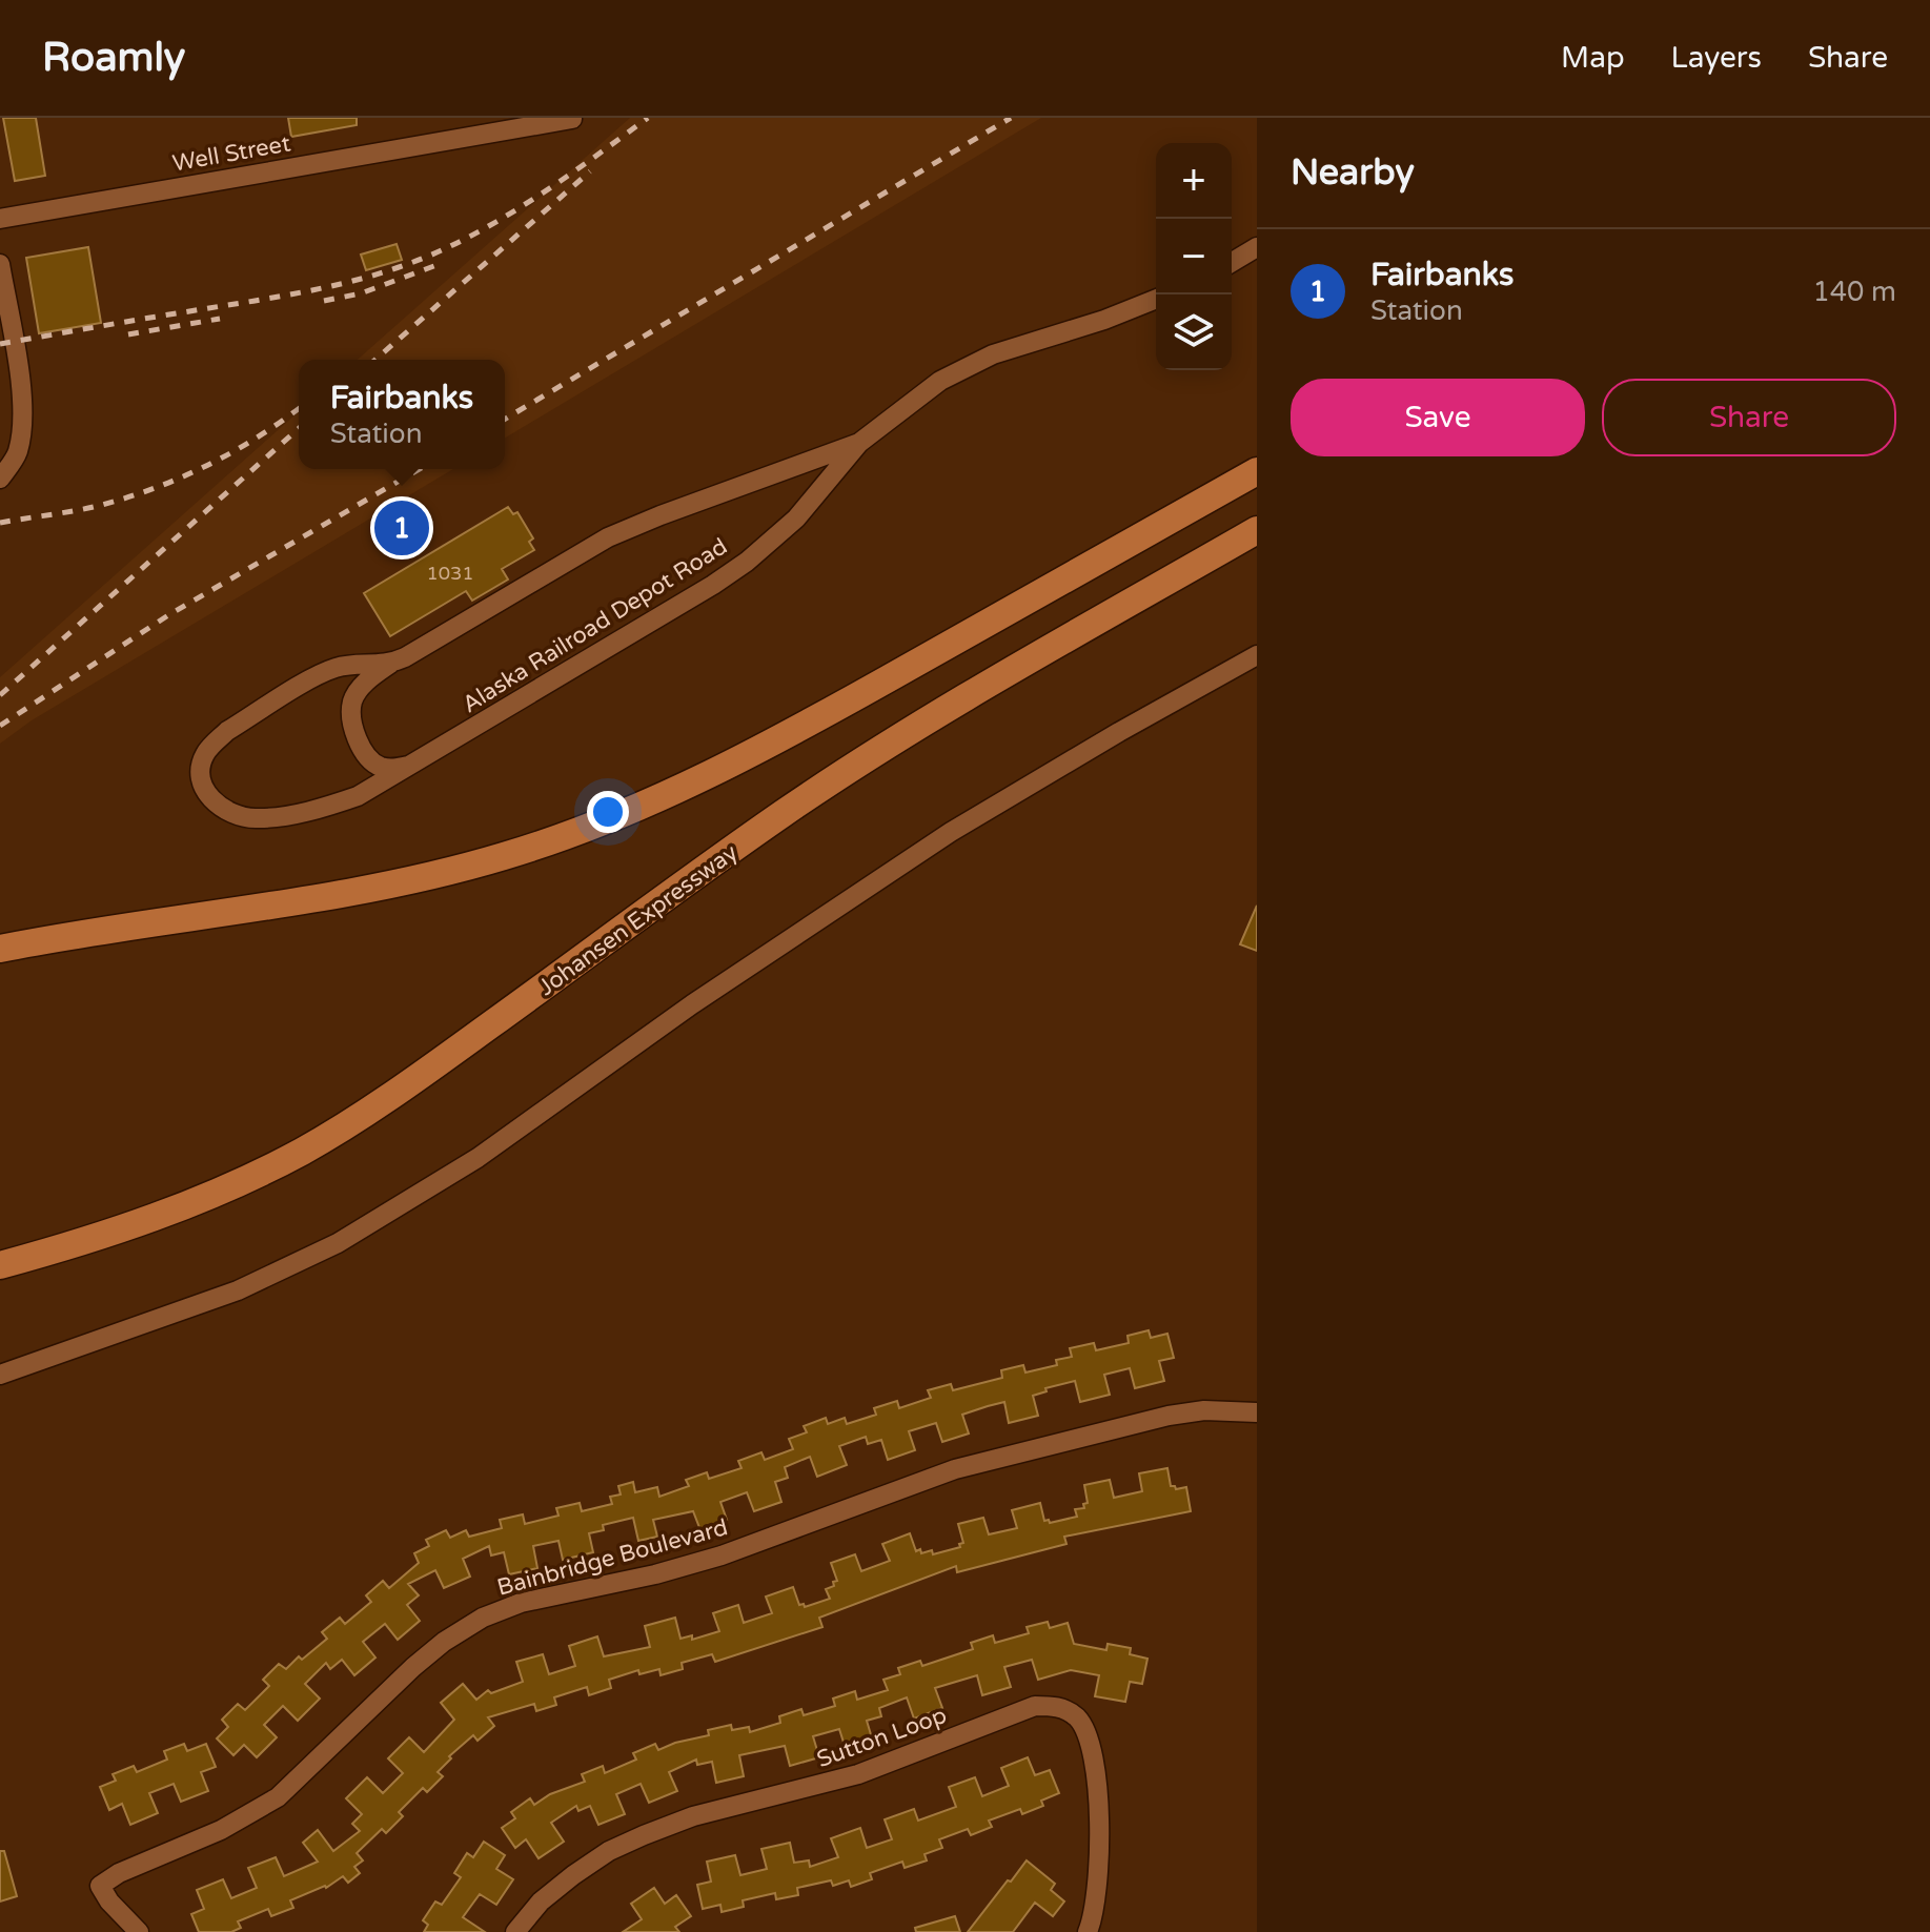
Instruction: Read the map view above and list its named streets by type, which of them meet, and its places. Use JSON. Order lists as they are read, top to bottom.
{
  "streets": {
    "highway": ["Johansen Expressway"],
    "street": [
      "Well Street",
      "Alaska Railroad Depot Road",
      "Bainbridge Boulevard",
      "Sutton Loop"
    ]
  },
  "house_numbers": ["1031"],
  "page": {
    "header": "Roamly",
    "nav": ["Map", "Layers", "Share"],
    "heading": "Nearby",
    "map_buttons": ["+", "−"],
    "list": [
      {
        "mark": "1",
        "name": "Fairbanks",
        "note": "Station",
        "value": "140 m"
      }
    ],
    "buttons": ["Save", "Share"],
    "popup": ["Fairbanks", "Station"],
    "pins": "1"
  }
}
